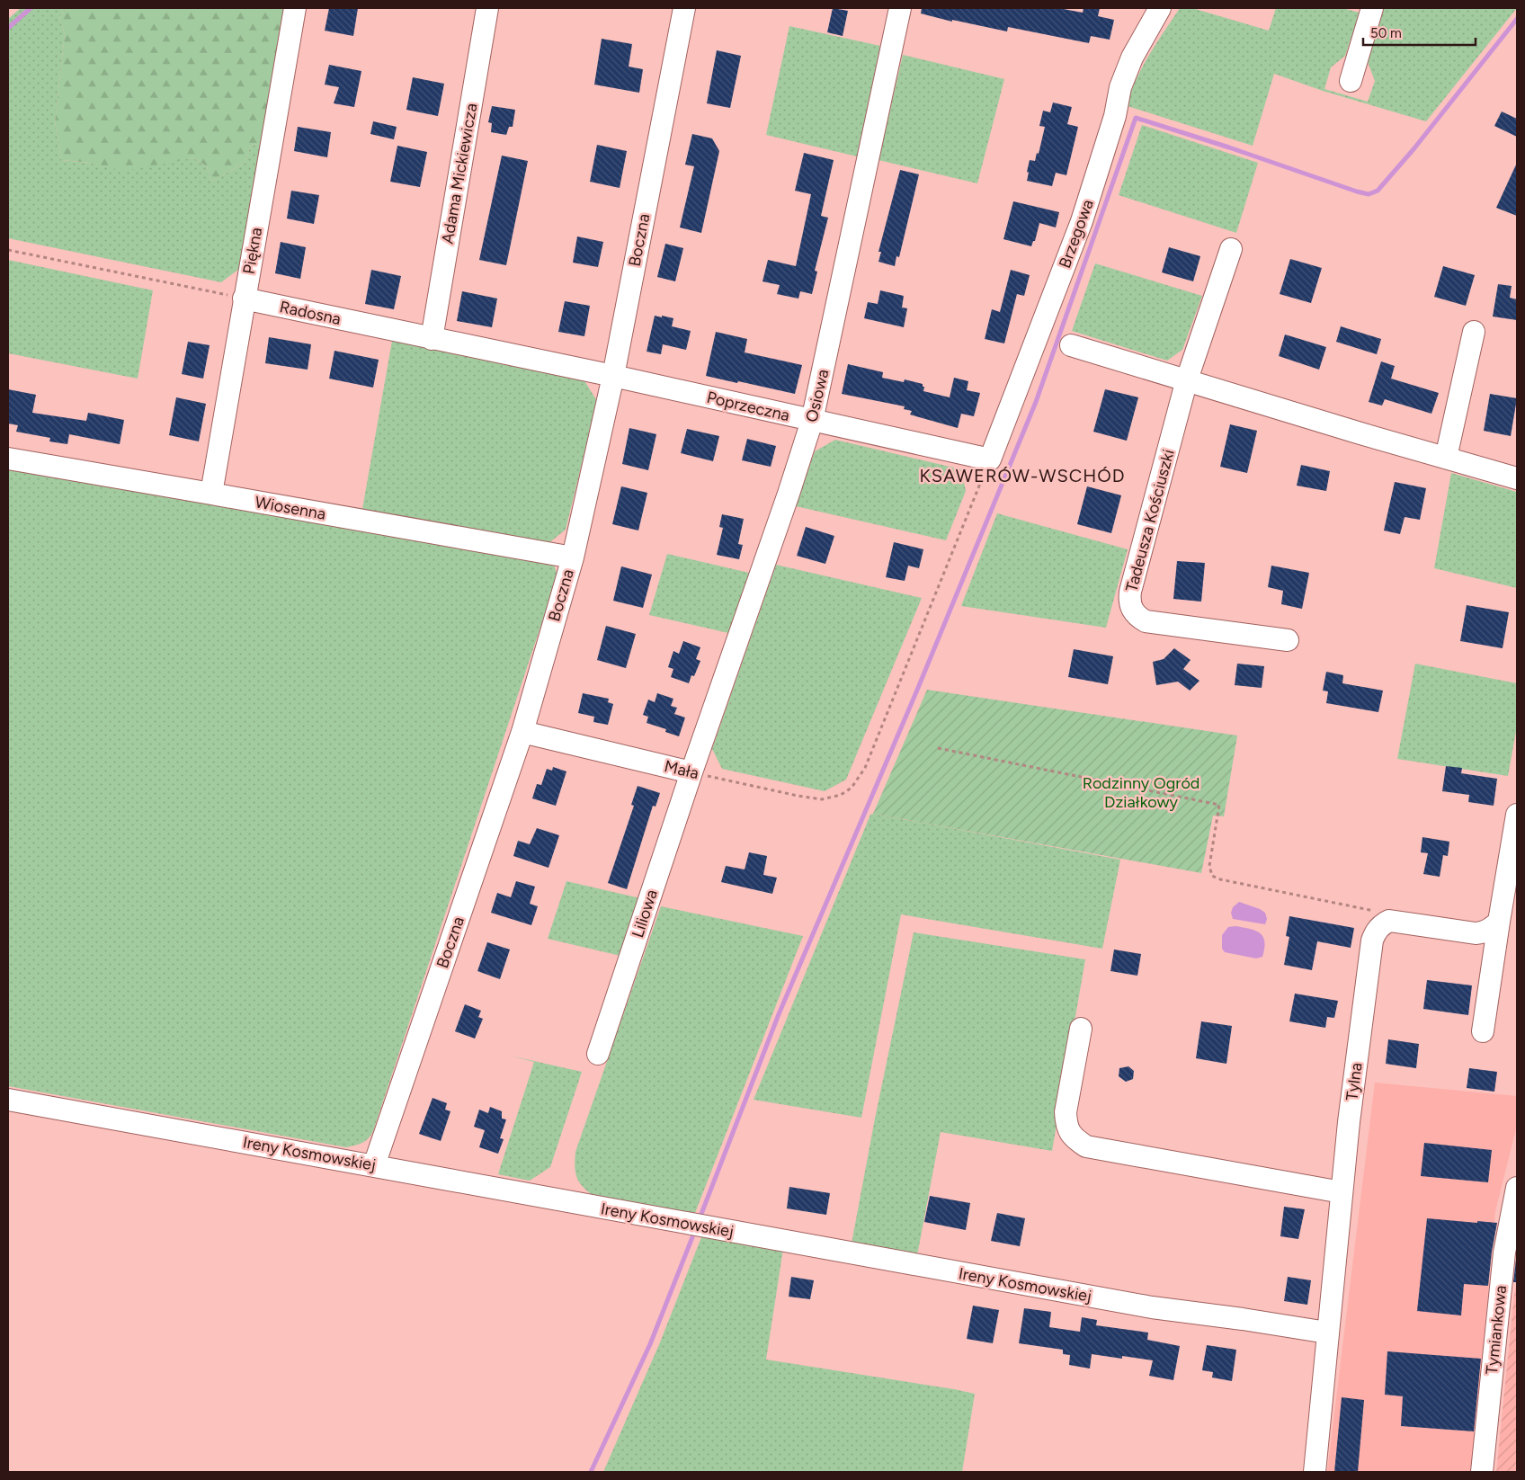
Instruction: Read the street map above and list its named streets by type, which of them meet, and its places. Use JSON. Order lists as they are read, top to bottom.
{
  "streets": {
    "street": [
      "Adama Mickiewicza",
      "Brzegowa",
      "Boczna",
      "Piękna",
      "Radosna",
      "Osiowa",
      "Poprzeczna",
      "Wiosenna",
      "Tadeusza Kościuszki",
      "Mała",
      "Liliowa",
      "Tylna",
      "Ireny Kosmowskiej",
      "Tymiankowa"
    ]
  },
  "crossings": [
    ["Adama Mickiewicza", "Radosna"],
    ["Brzegowa", "Poprzeczna"],
    ["Brzegowa", "Mała"],
    ["Boczna", "Radosna"],
    ["Boczna", "Poprzeczna"],
    ["Boczna", "Wiosenna"],
    ["Boczna", "Mała"],
    ["Boczna", "Ireny Kosmowskiej"],
    ["Piękna", "Radosna"],
    ["Piękna", "Wiosenna"],
    ["Radosna", "Poprzeczna"],
    ["Osiowa", "Poprzeczna"],
    ["Osiowa", "Mała"],
    ["Osiowa", "Liliowa"],
    ["Poprzeczna", "Mała"],
    ["Mała", "Liliowa"],
    ["Tylna", "Ireny Kosmowskiej"]
  ],
  "districts": ["KSAWERÓW-WSCHÓD"],
  "parks": ["Rodzinny Ogród Działkowy"],
  "scale_bar": "50 m"
}
